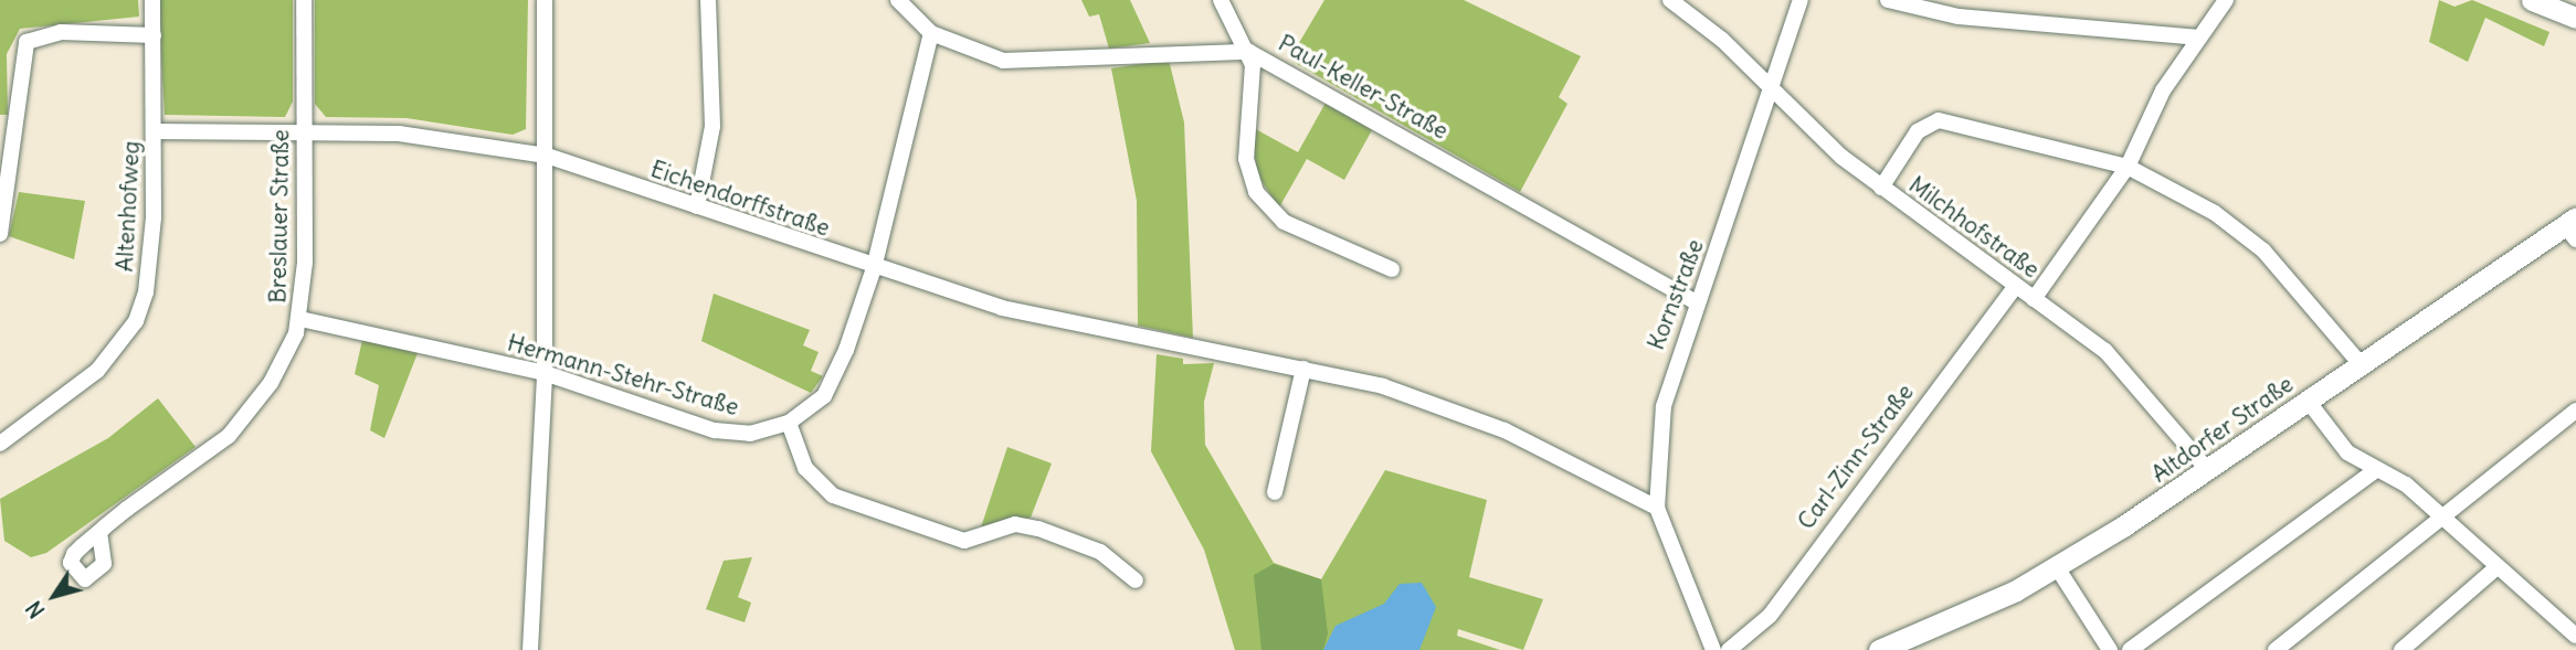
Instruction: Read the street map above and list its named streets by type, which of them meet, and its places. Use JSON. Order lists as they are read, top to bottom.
{
  "streets": {
    "main road": ["Altdorfer Straße"],
    "street": [
      "Paul-Keller-Straße",
      "Eichendorffstraße",
      "Altenhofweg",
      "Breslauer Straße",
      "Milchhofstraße",
      "Kornstraße",
      "Hermann-Stehr-Straße",
      "Carl-Zinn-Straße"
    ]
  },
  "crossings": [
    ["Paul-Keller-Straße", "Kornstraße"],
    ["Paul-Keller-Straße", "Hermann-Stehr-Straße"],
    ["Eichendorffstraße", "Altenhofweg"],
    ["Eichendorffstraße", "Breslauer Straße"],
    ["Eichendorffstraße", "Kornstraße"],
    ["Eichendorffstraße", "Hermann-Stehr-Straße"],
    ["Breslauer Straße", "Hermann-Stehr-Straße"],
    ["Milchhofstraße", "Kornstraße"],
    ["Milchhofstraße", "Altdorfer Straße"],
    ["Milchhofstraße", "Carl-Zinn-Straße"]
  ],
  "north": "bottom left"
}
